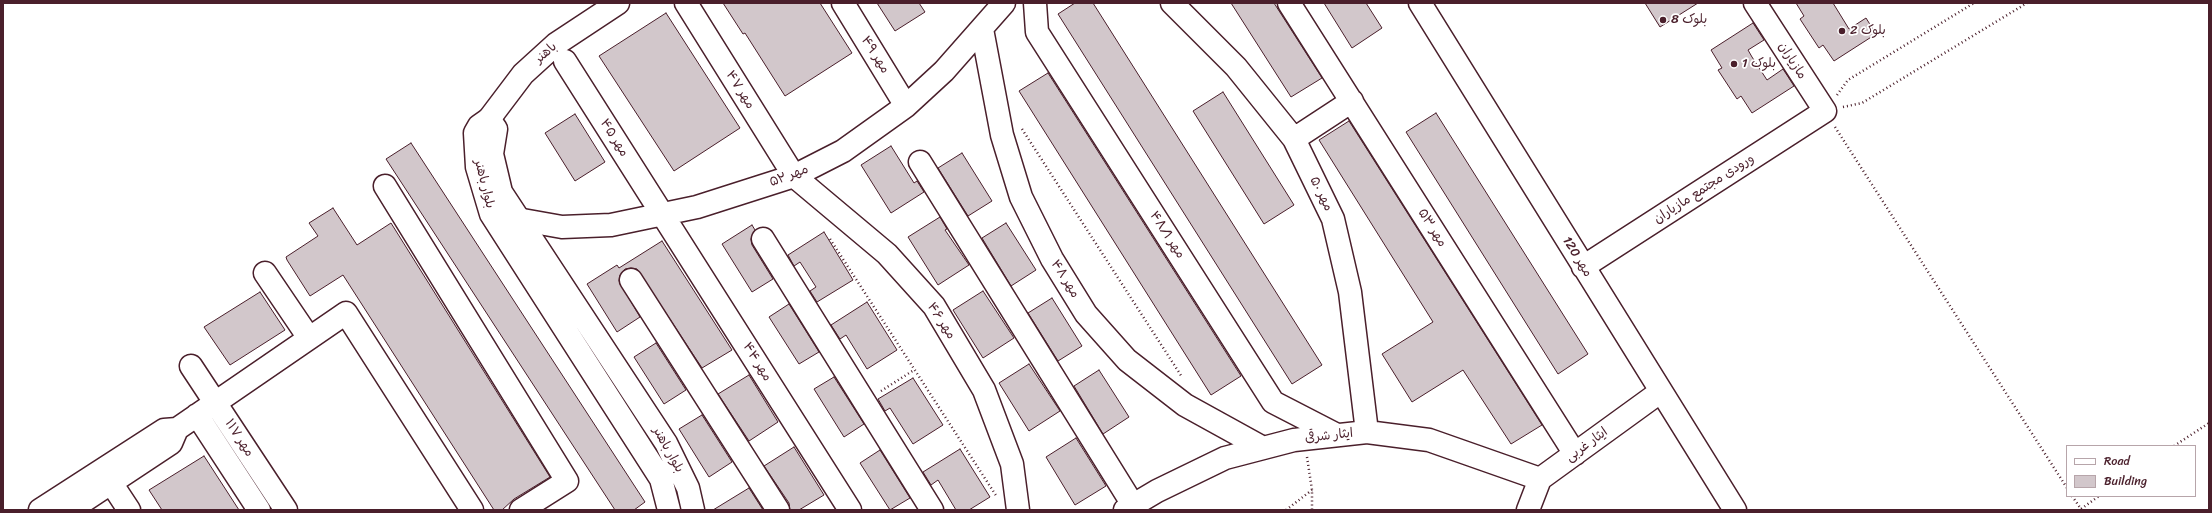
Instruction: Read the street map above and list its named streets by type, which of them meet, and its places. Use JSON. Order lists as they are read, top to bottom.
{
  "streets": {
    "street": [
      "باهنر",
      "مهر ۴۹",
      "مازیاران",
      "مهر ۴۷",
      "مهر ۴۵",
      "مهر ۵۲",
      "بلوار باهنر",
      "ورودی مجتمع مازیاران",
      "مهر ۵۰",
      "مهر ۵۳",
      "مهر ۴۸/۱",
      "مهر 120",
      "مهر ۴۸",
      "مهر ۴۶",
      "مهر ۴۴",
      "ایثار شرقی",
      "مهر ۱۱۷",
      "ایثار غربی"
    ]
  },
  "crossings": [
    ["باهنر", "بلوار باهنر"],
    ["مهر ۴۹", "مهر ۵۲"],
    ["مازیاران", "ورودی مجتمع مازیاران"],
    ["مهر ۴۷", "مهر ۵۲"],
    ["مهر ۴۷", "مهر ۴۶"],
    ["مهر ۴۵", "مهر ۵۲"],
    ["مهر ۴۵", "مهر ۴۴"],
    ["مهر ۵۲", "بلوار باهنر"],
    ["مهر ۵۲", "مهر ۴۸"],
    ["مهر ۵۲", "مهر ۴۶"],
    ["مهر ۵۲", "مهر ۴۴"],
    ["ورودی مجتمع مازیاران", "مهر 120"],
    ["مهر ۵۰", "ایثار شرقی"],
    ["مهر ۵۳", "ایثار غربی"],
    ["مهر ۴۸/۱", "ایثار شرقی"],
    ["مهر 120", "ایثار غربی"],
    ["مهر ۴۸", "ایثار شرقی"],
    ["ایثار شرقی", "ایثار غربی"]
  ],
  "places": ["بلوک 8", "بلوک 2", "بلوک 1"],
  "legend": ["Road", "Building"]
}
